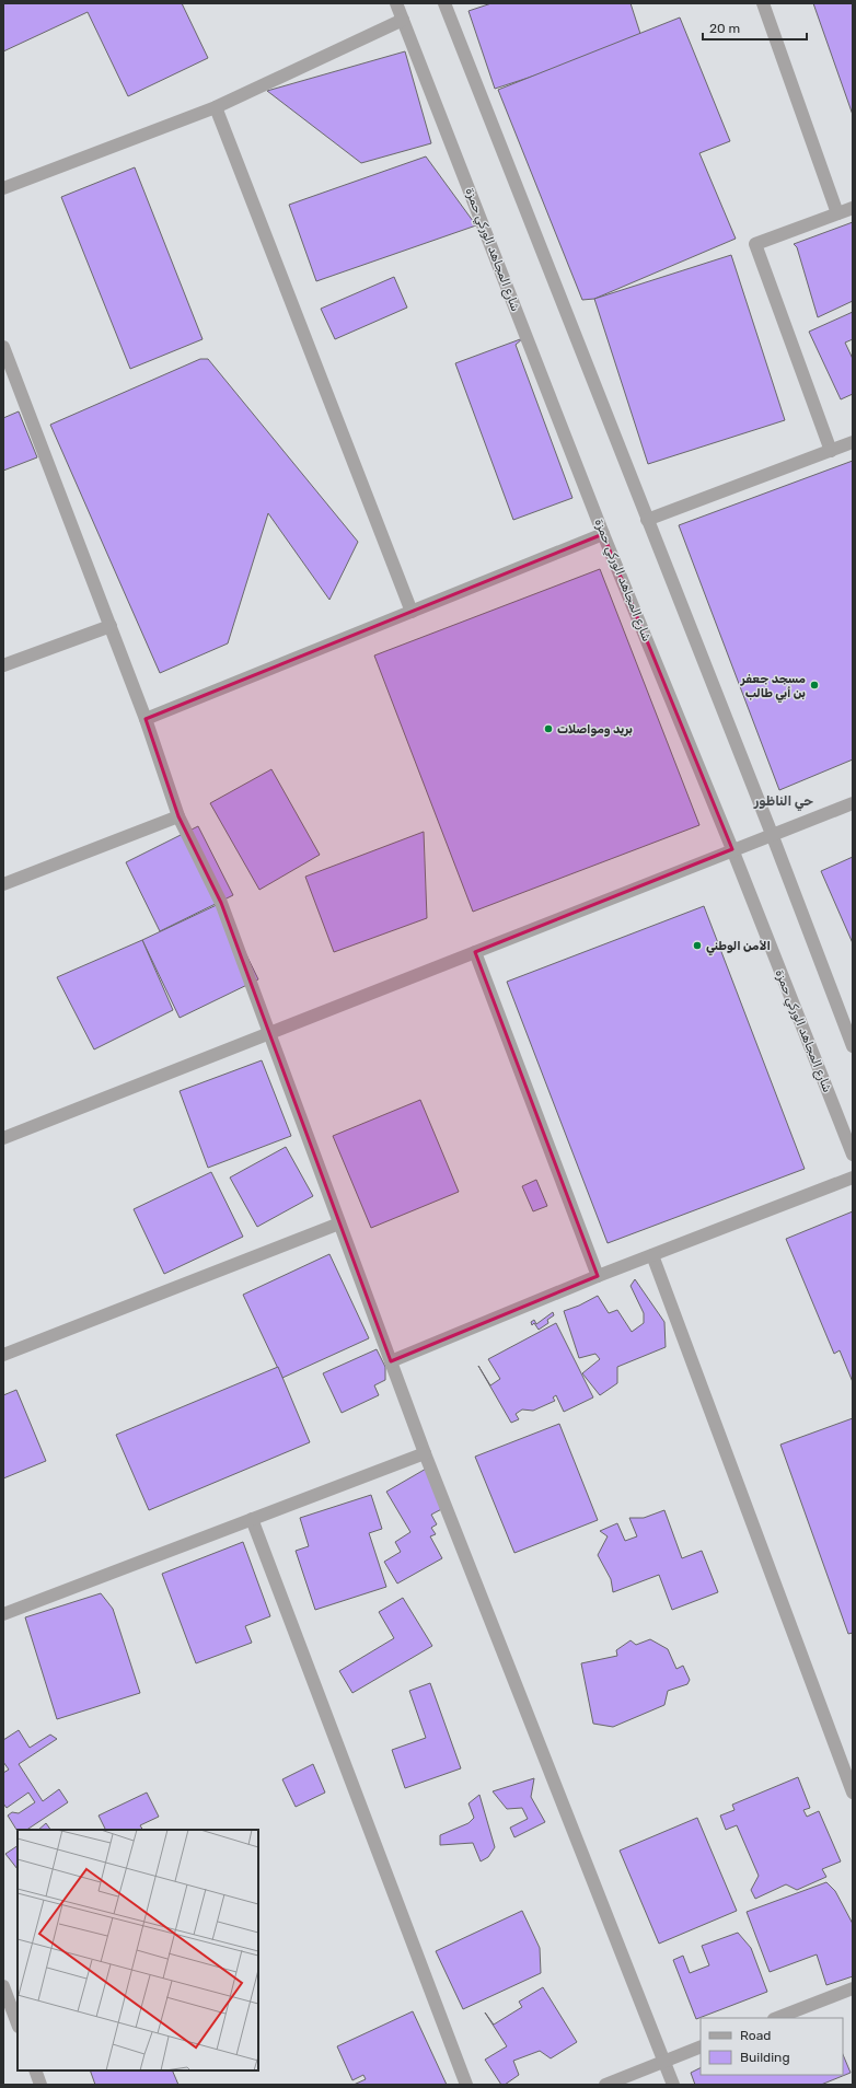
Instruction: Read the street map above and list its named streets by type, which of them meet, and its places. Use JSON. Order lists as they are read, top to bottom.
{
  "streets": {
    "street": ["شارع المجاهد الوركي حمزة"]
  },
  "districts": ["حي الناظور"],
  "places": ["مسجد جعفر بن أبي طالب", "بريد ومواصلات", "الأمن الوطني"],
  "legend": ["Road", "Building"],
  "scale_bar": "20 m"
}
